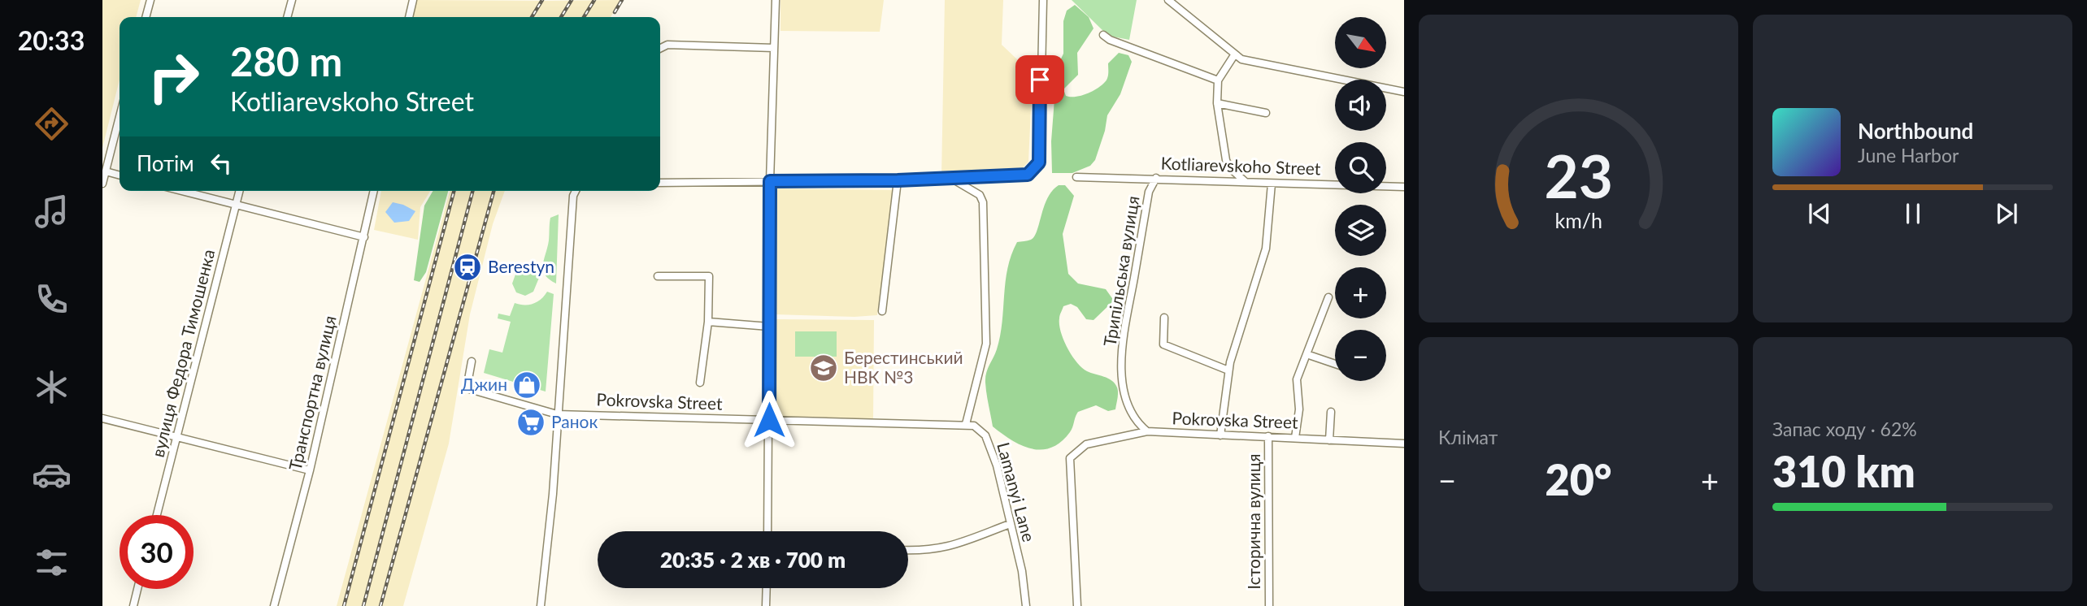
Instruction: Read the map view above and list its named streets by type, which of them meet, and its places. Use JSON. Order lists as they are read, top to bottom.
{
  "streets": {
    "street": [
      "Kotliarevskoho Street",
      "Трипільська вулиця",
      "вулиця Федора Тимошенка",
      "Транспортна вулиця",
      "Pokrovska Street",
      "Lamanyi Lane",
      "Історична вулиця"
    ]
  },
  "crossings": [
    ["Kotliarevskoho Street", "Трипільська вулиця"],
    ["Трипільська вулиця", "Pokrovska Street"],
    ["Pokrovska Street", "Lamanyi Lane"],
    ["Pokrovska Street", "Історична вулиця"]
  ],
  "places": {
    "station": ["Berestyn"],
    "school or university": ["Берестинський НВК №3"],
    "shop": ["Джин"],
    "supermarket": ["Ранок"]
  },
  "north": "bottom right",
  "page": {
    "tabs": "20:33",
    "map_buttons": ["+", "−"],
    "turn": ["280 m", "Kotliarevskoho Street"],
    "song": ["Northbound", "June Harbor"],
    "then": "Потім",
    "tile": [
      "Клімат",
      ["Запас ходу · 62%", "310 km"]
    ],
    "heat": ["−", "20°", "+"],
    "limit": "30",
    "trip": "20:35 · 2 хв · 700 m",
    "gauge": ["23", "km/h"]
  }
}
